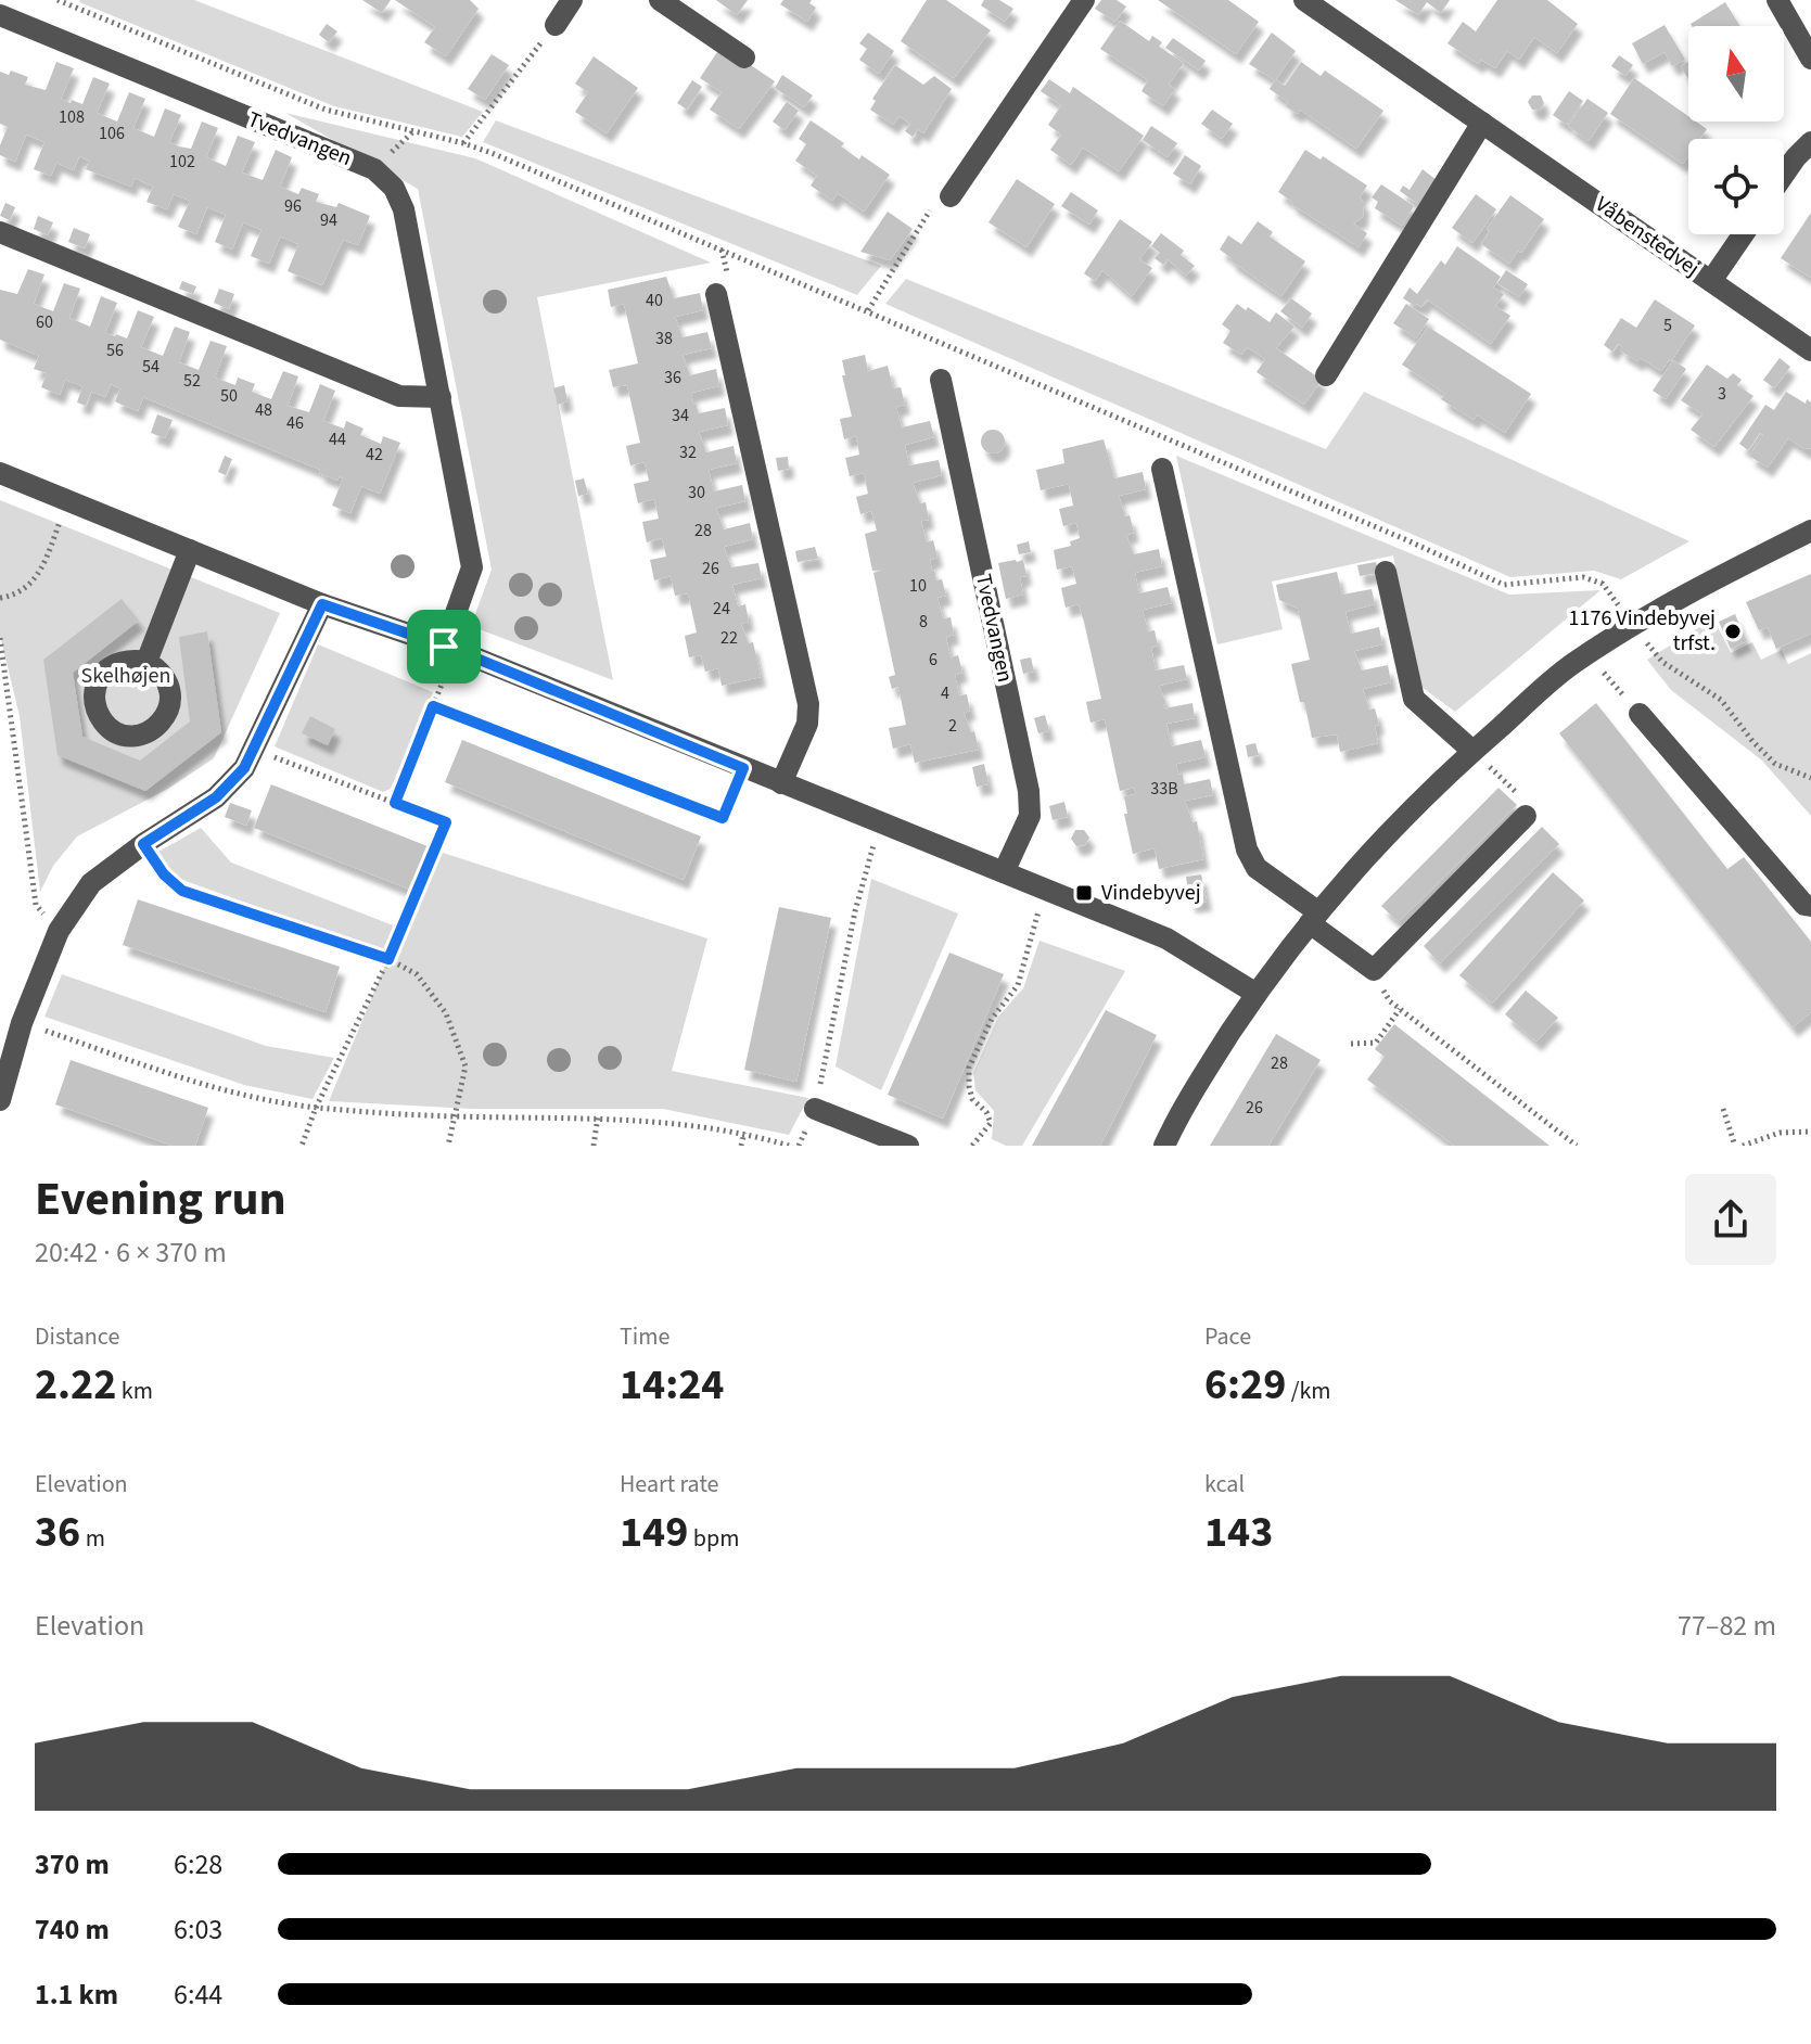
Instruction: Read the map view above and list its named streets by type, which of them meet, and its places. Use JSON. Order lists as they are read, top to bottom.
{
  "streets": {
    "street": ["Tvedvangen", "Våbenstedvej"]
  },
  "parks": ["Skelhøjen"],
  "places": {
    "other": ["1176 Vindebyvej trfst."],
    "transit": ["Vindebyvej"]
  },
  "house_numbers": [
    "108",
    "106",
    "102",
    "96",
    "94",
    "40",
    "60",
    "5",
    "38",
    "56",
    "54",
    "36",
    "52",
    "3",
    "50",
    "48",
    "34",
    "46",
    "44",
    "32",
    "42",
    "30",
    "28",
    "26",
    "10",
    "24",
    "8",
    "22",
    "6",
    "4",
    "2",
    "33B",
    "28",
    "26"
  ],
  "north": "top",
  "page": {
    "heading": ["Evening run", "20:42 · 6 × 370 m"],
    "stats": [
      ["Distance", "2.22 km"],
      ["Time", "14:24"],
      ["Pace", "6:29 /km"],
      ["Elevation", "36 m"],
      ["Heart rate", "149 bpm"],
      ["kcal", "143"]
    ],
    "chart": ["Elevation", "77–82 m"],
    "list": [
      {
        "name": "370 m",
        "note": "6:28"
      },
      {
        "name": "740 m",
        "note": "6:03"
      },
      {
        "name": "1.1 km",
        "note": "6:44"
      }
    ]
  }
}
